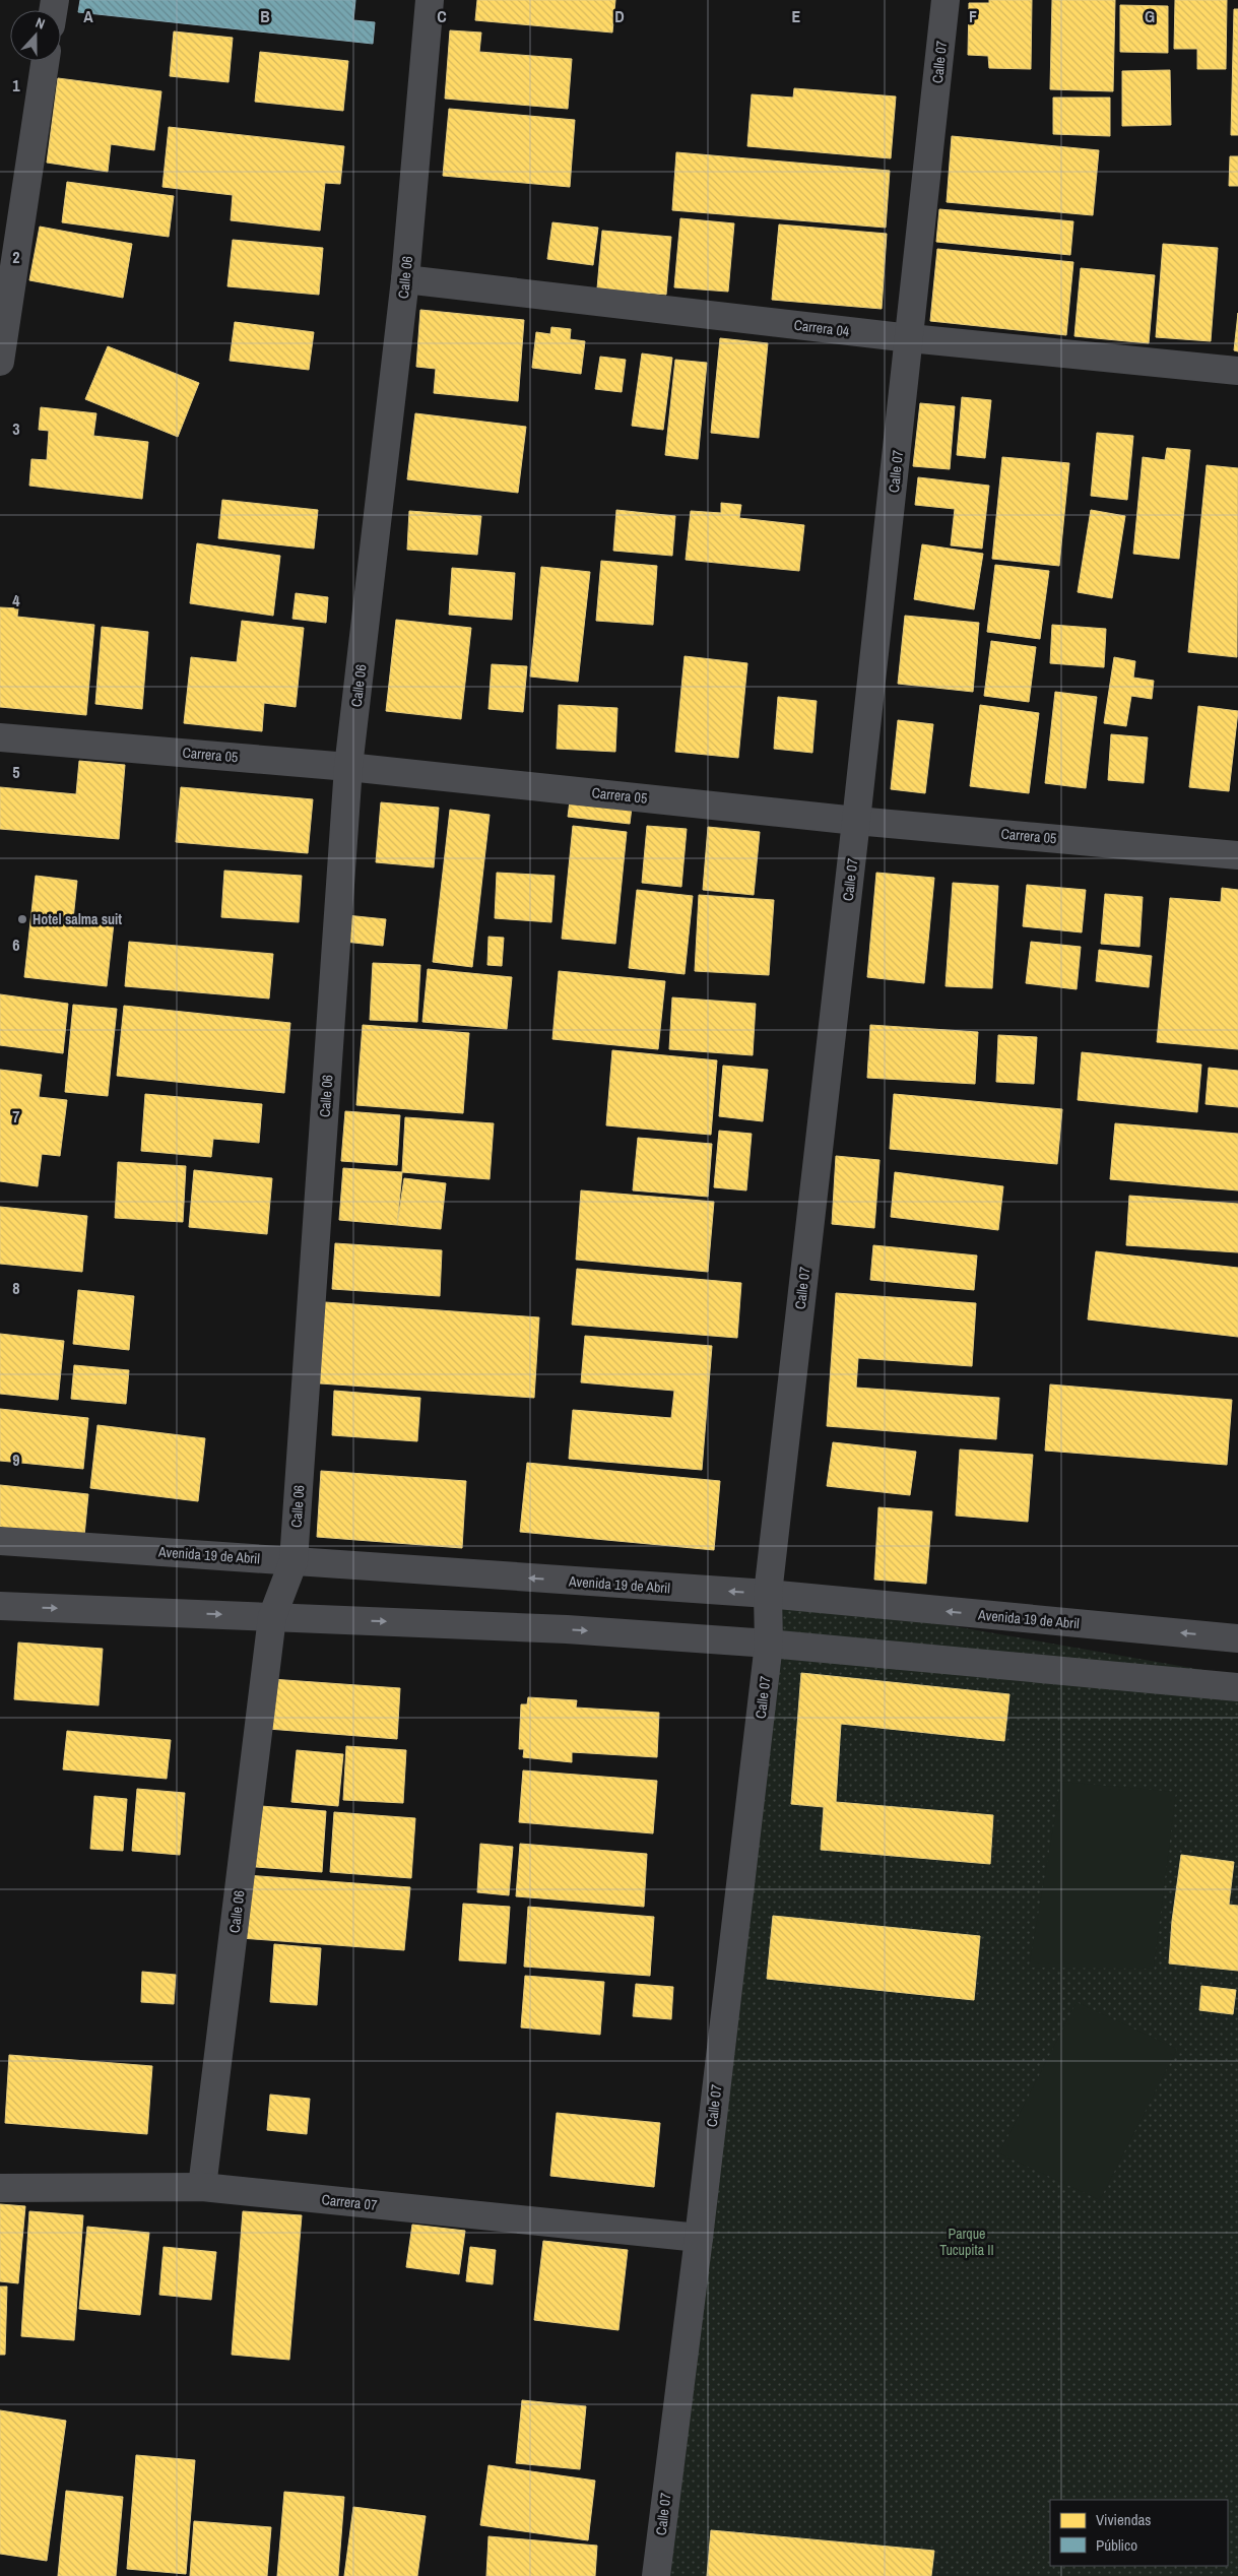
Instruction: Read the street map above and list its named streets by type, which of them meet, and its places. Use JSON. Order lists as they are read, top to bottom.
{
  "streets": {
    "street": [
      "Calle 07",
      "Calle 06",
      "Carrera 04",
      "Carrera 05",
      "Avenida 19 de Abril",
      "Carrera 07"
    ]
  },
  "crossings": [
    ["Calle 07", "Carrera 04"],
    ["Calle 07", "Carrera 05"],
    ["Calle 07", "Avenida 19 de Abril"],
    ["Calle 07", "Carrera 07"],
    ["Calle 06", "Carrera 04"],
    ["Calle 06", "Carrera 05"],
    ["Calle 06", "Avenida 19 de Abril"],
    ["Calle 06", "Carrera 07"]
  ],
  "parks": ["Parque Tucupita II"],
  "places": ["Hotel salma suit"],
  "legend": ["Viviendas", "Público"],
  "north": "top",
  "grid": {
    "columns": [
      "A",
      "B",
      "C",
      "D",
      "E",
      "F",
      "G"
    ],
    "rows": [
      "1",
      "2",
      "3",
      "4",
      "5",
      "6",
      "7",
      "8",
      "9"
    ]
  }
}
